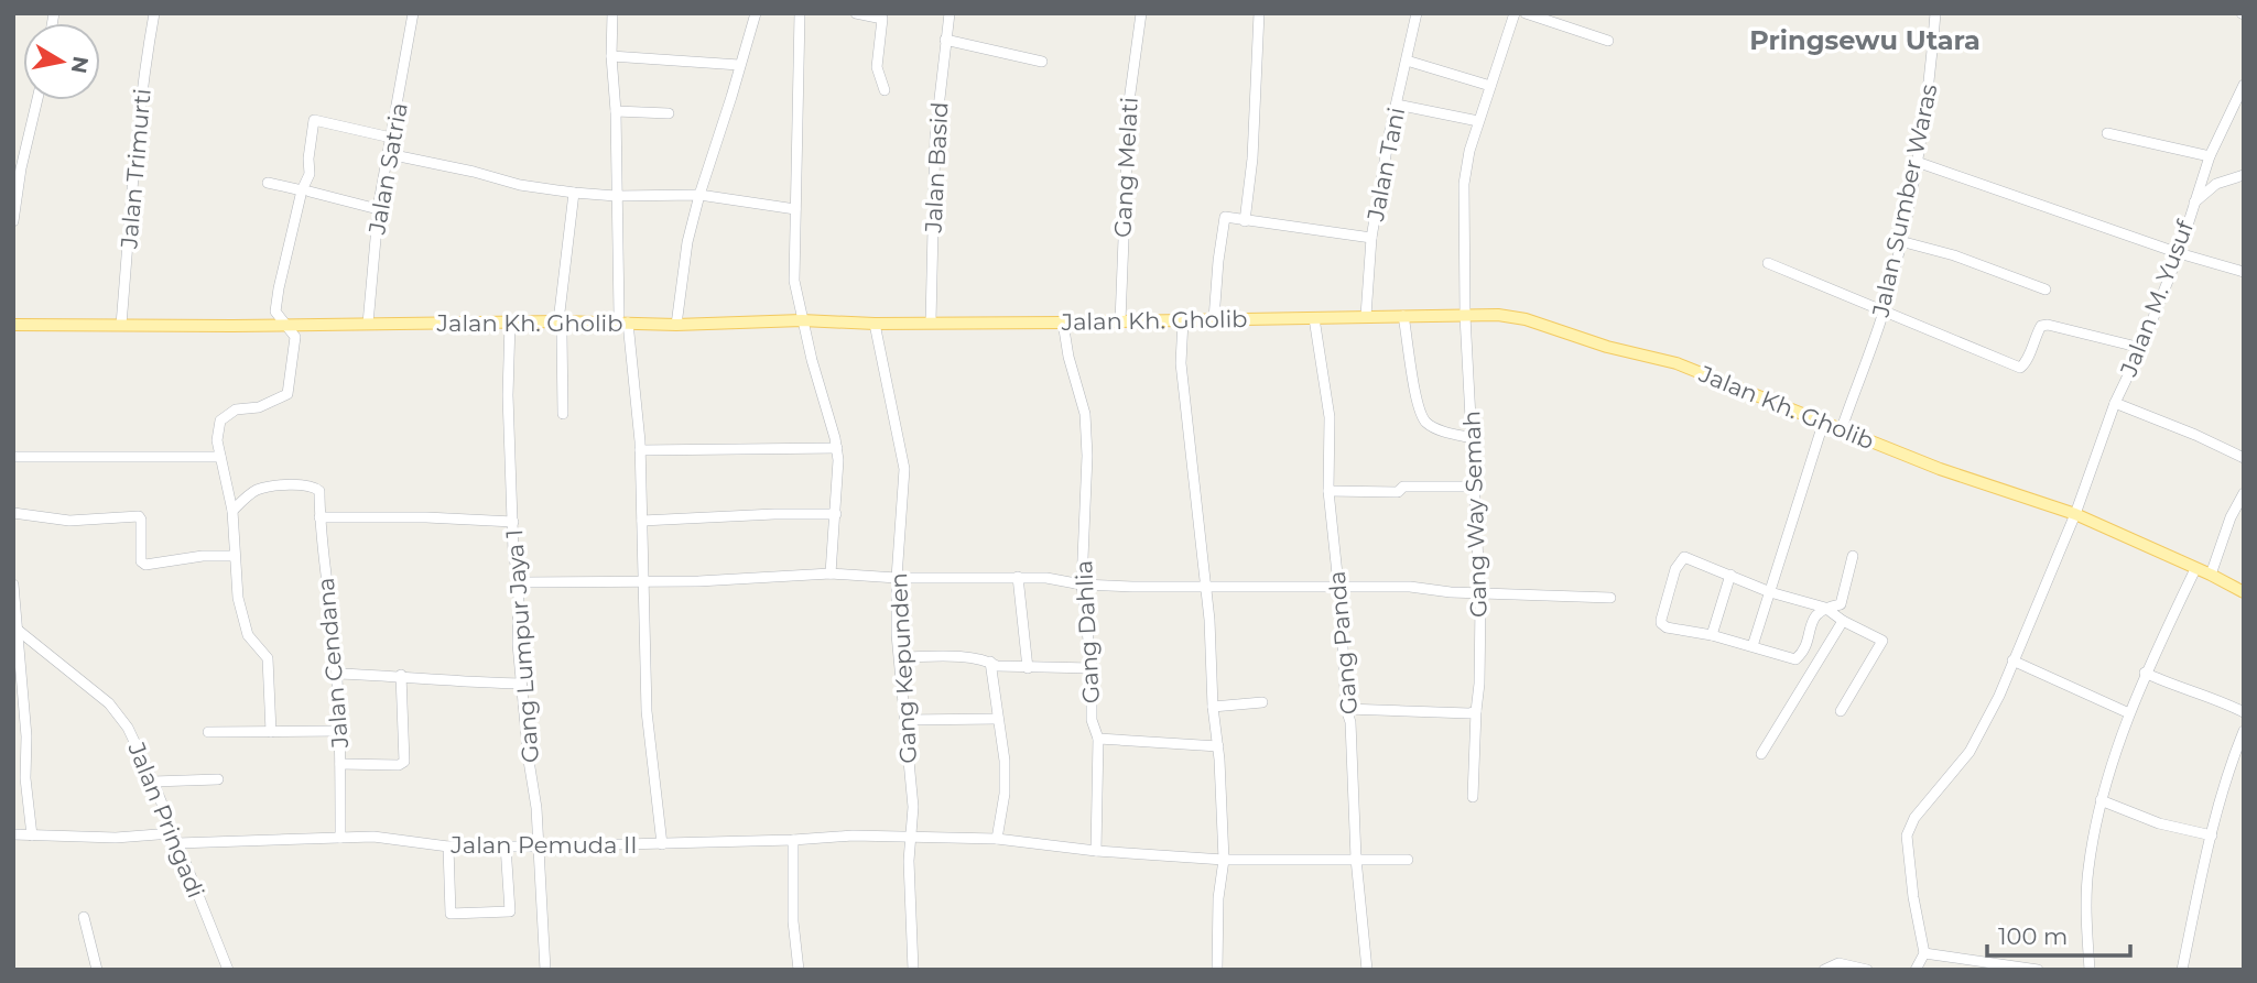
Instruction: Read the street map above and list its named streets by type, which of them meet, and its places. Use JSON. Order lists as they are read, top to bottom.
{
  "streets": {
    "main road": ["Jalan Kh. Gholib"],
    "street": [
      "Jalan Tani",
      "Jalan Basid",
      "Gang Melati",
      "Jalan Trimurti",
      "Jalan Satria",
      "Jalan Sumber Waras",
      "Jalan M. Yusuf",
      "Gang Way Semah",
      "Gang Dahlia",
      "Gang Panda",
      "Gang Lumpur Jaya 1",
      "Jalan Cendana",
      "Gang Kepunden",
      "Jalan Pringadi",
      "Jalan Pemuda II"
    ]
  },
  "crossings": [
    ["Jalan Tani", "Jalan Kh. Gholib"],
    ["Jalan Basid", "Jalan Kh. Gholib"],
    ["Gang Melati", "Jalan Kh. Gholib"],
    ["Jalan Trimurti", "Jalan Kh. Gholib"],
    ["Jalan Satria", "Jalan Kh. Gholib"],
    ["Jalan Sumber Waras", "Jalan Kh. Gholib"],
    ["Jalan M. Yusuf", "Jalan Kh. Gholib"],
    ["Jalan Kh. Gholib", "Gang Way Semah"],
    ["Jalan Kh. Gholib", "Gang Dahlia"],
    ["Jalan Kh. Gholib", "Gang Panda"],
    ["Jalan Kh. Gholib", "Gang Lumpur Jaya 1"],
    ["Jalan Kh. Gholib", "Gang Kepunden"],
    ["Gang Dahlia", "Jalan Pemuda II"],
    ["Gang Panda", "Jalan Pemuda II"],
    ["Gang Lumpur Jaya 1", "Jalan Pemuda II"],
    ["Jalan Cendana", "Jalan Pemuda II"],
    ["Gang Kepunden", "Jalan Pemuda II"],
    ["Jalan Pringadi", "Jalan Pemuda II"]
  ],
  "districts": ["Pringsewu Utara"],
  "scale_bar": "100 m",
  "north": "right"
}
